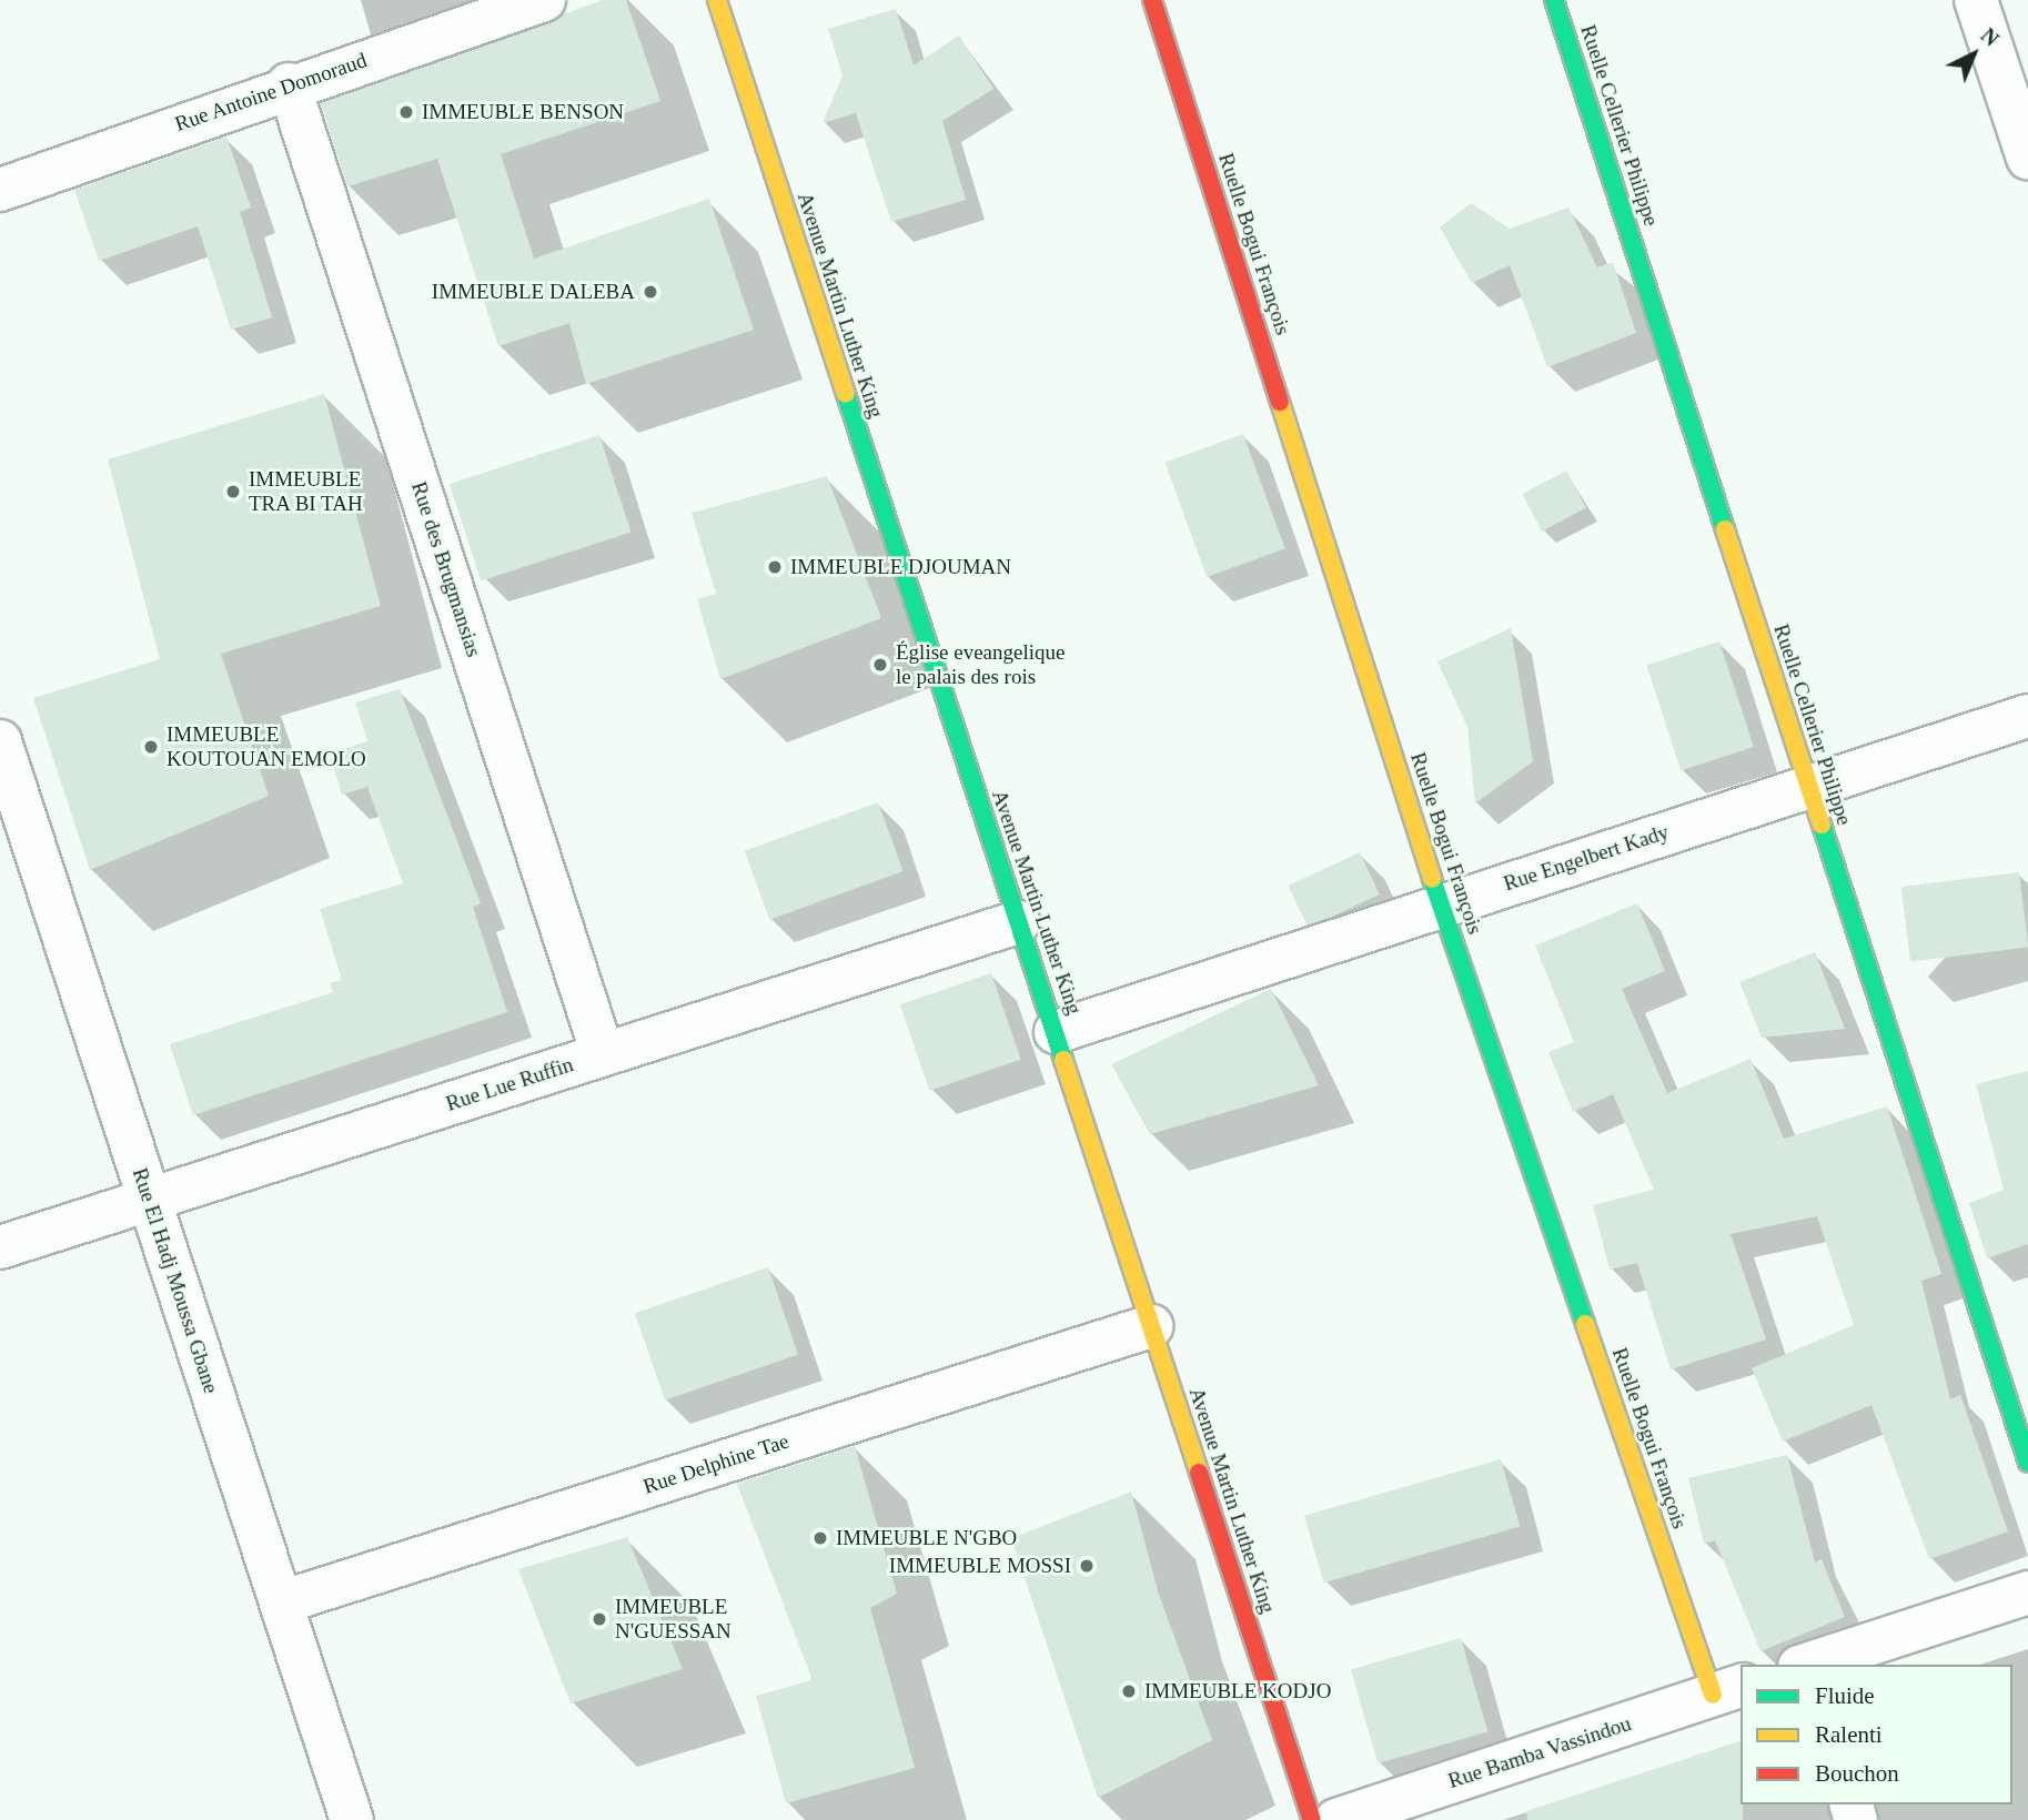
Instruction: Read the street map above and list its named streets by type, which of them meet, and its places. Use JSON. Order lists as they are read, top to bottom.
{
  "streets": {
    "street": [
      "Rue Antoine Domoraud",
      "Ruelle Cellerier Philippe",
      "Ruelle Bogui François",
      "Avenue Martin Luther King",
      "Rue des Brugmansias",
      "Rue Engelbert Kady",
      "Rue Lue Ruffin",
      "Rue El Hadj Moussa Gbane",
      "Rue Delphine Tae",
      "Rue Bamba Vassindou"
    ]
  },
  "crossings": [
    ["Rue Antoine Domoraud", "Rue des Brugmansias"],
    ["Ruelle Cellerier Philippe", "Rue Engelbert Kady"],
    ["Ruelle Bogui François", "Rue Engelbert Kady"],
    ["Ruelle Bogui François", "Rue Bamba Vassindou"],
    ["Avenue Martin Luther King", "Rue Engelbert Kady"],
    ["Avenue Martin Luther King", "Rue Lue Ruffin"],
    ["Avenue Martin Luther King", "Rue Delphine Tae"],
    ["Rue des Brugmansias", "Rue Lue Ruffin"],
    ["Rue Lue Ruffin", "Rue El Hadj Moussa Gbane"],
    ["Rue El Hadj Moussa Gbane", "Rue Delphine Tae"]
  ],
  "places": [
    "IMMEUBLE BENSON",
    "IMMEUBLE DALEBA",
    "IMMEUBLE TRA BI TAH",
    "IMMEUBLE DJOUMAN",
    "Église eveangelique le palais des rois",
    "IMMEUBLE KOUTOUAN EMOLO",
    "IMMEUBLE N'GBO",
    "IMMEUBLE MOSSI",
    "IMMEUBLE N'GUESSAN",
    "IMMEUBLE KODJO"
  ],
  "legend": ["Fluide", "Ralenti", "Bouchon"],
  "north": "top right"
}
